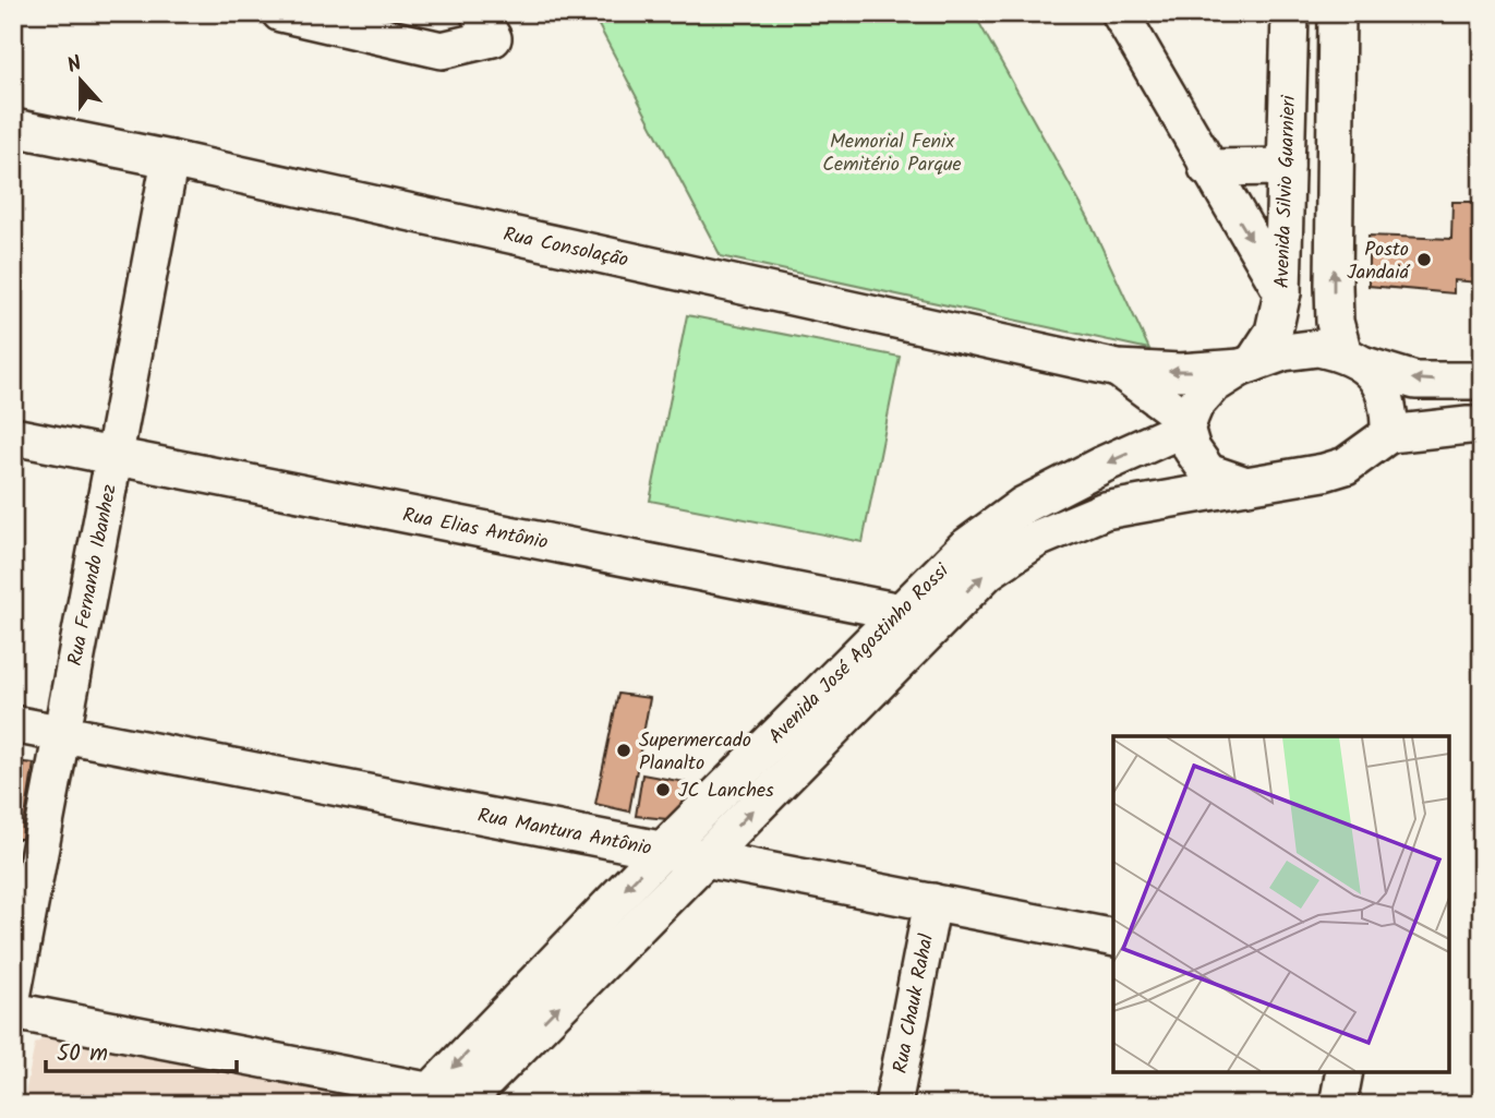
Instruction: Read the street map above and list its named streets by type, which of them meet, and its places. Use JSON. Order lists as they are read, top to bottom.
{
  "streets": {
    "street": [
      "Avenida Silvio Guarnieri",
      "Rua Consolação",
      "Rua Elias Antônio",
      "Rua Fernando Ibanhez",
      "Avenida José Agostinho Rossi",
      "Rua Mantura Antônio",
      "Rua Chauk Rahal"
    ]
  },
  "crossings": [
    ["Avenida Silvio Guarnieri", "Avenida José Agostinho Rossi"],
    ["Rua Consolação", "Rua Fernando Ibanhez"],
    ["Rua Elias Antônio", "Rua Fernando Ibanhez"],
    ["Rua Elias Antônio", "Avenida José Agostinho Rossi"],
    ["Rua Fernando Ibanhez", "Rua Mantura Antônio"],
    ["Avenida José Agostinho Rossi", "Rua Mantura Antônio"],
    ["Rua Mantura Antônio", "Rua Chauk Rahal"]
  ],
  "parks": ["Memorial Fenix Cemitério Parque"],
  "places": ["Posto Jandaiá", "Supermercado Planalto", "JC Lanches"],
  "scale_bar": "50 m",
  "north": "top"
}
